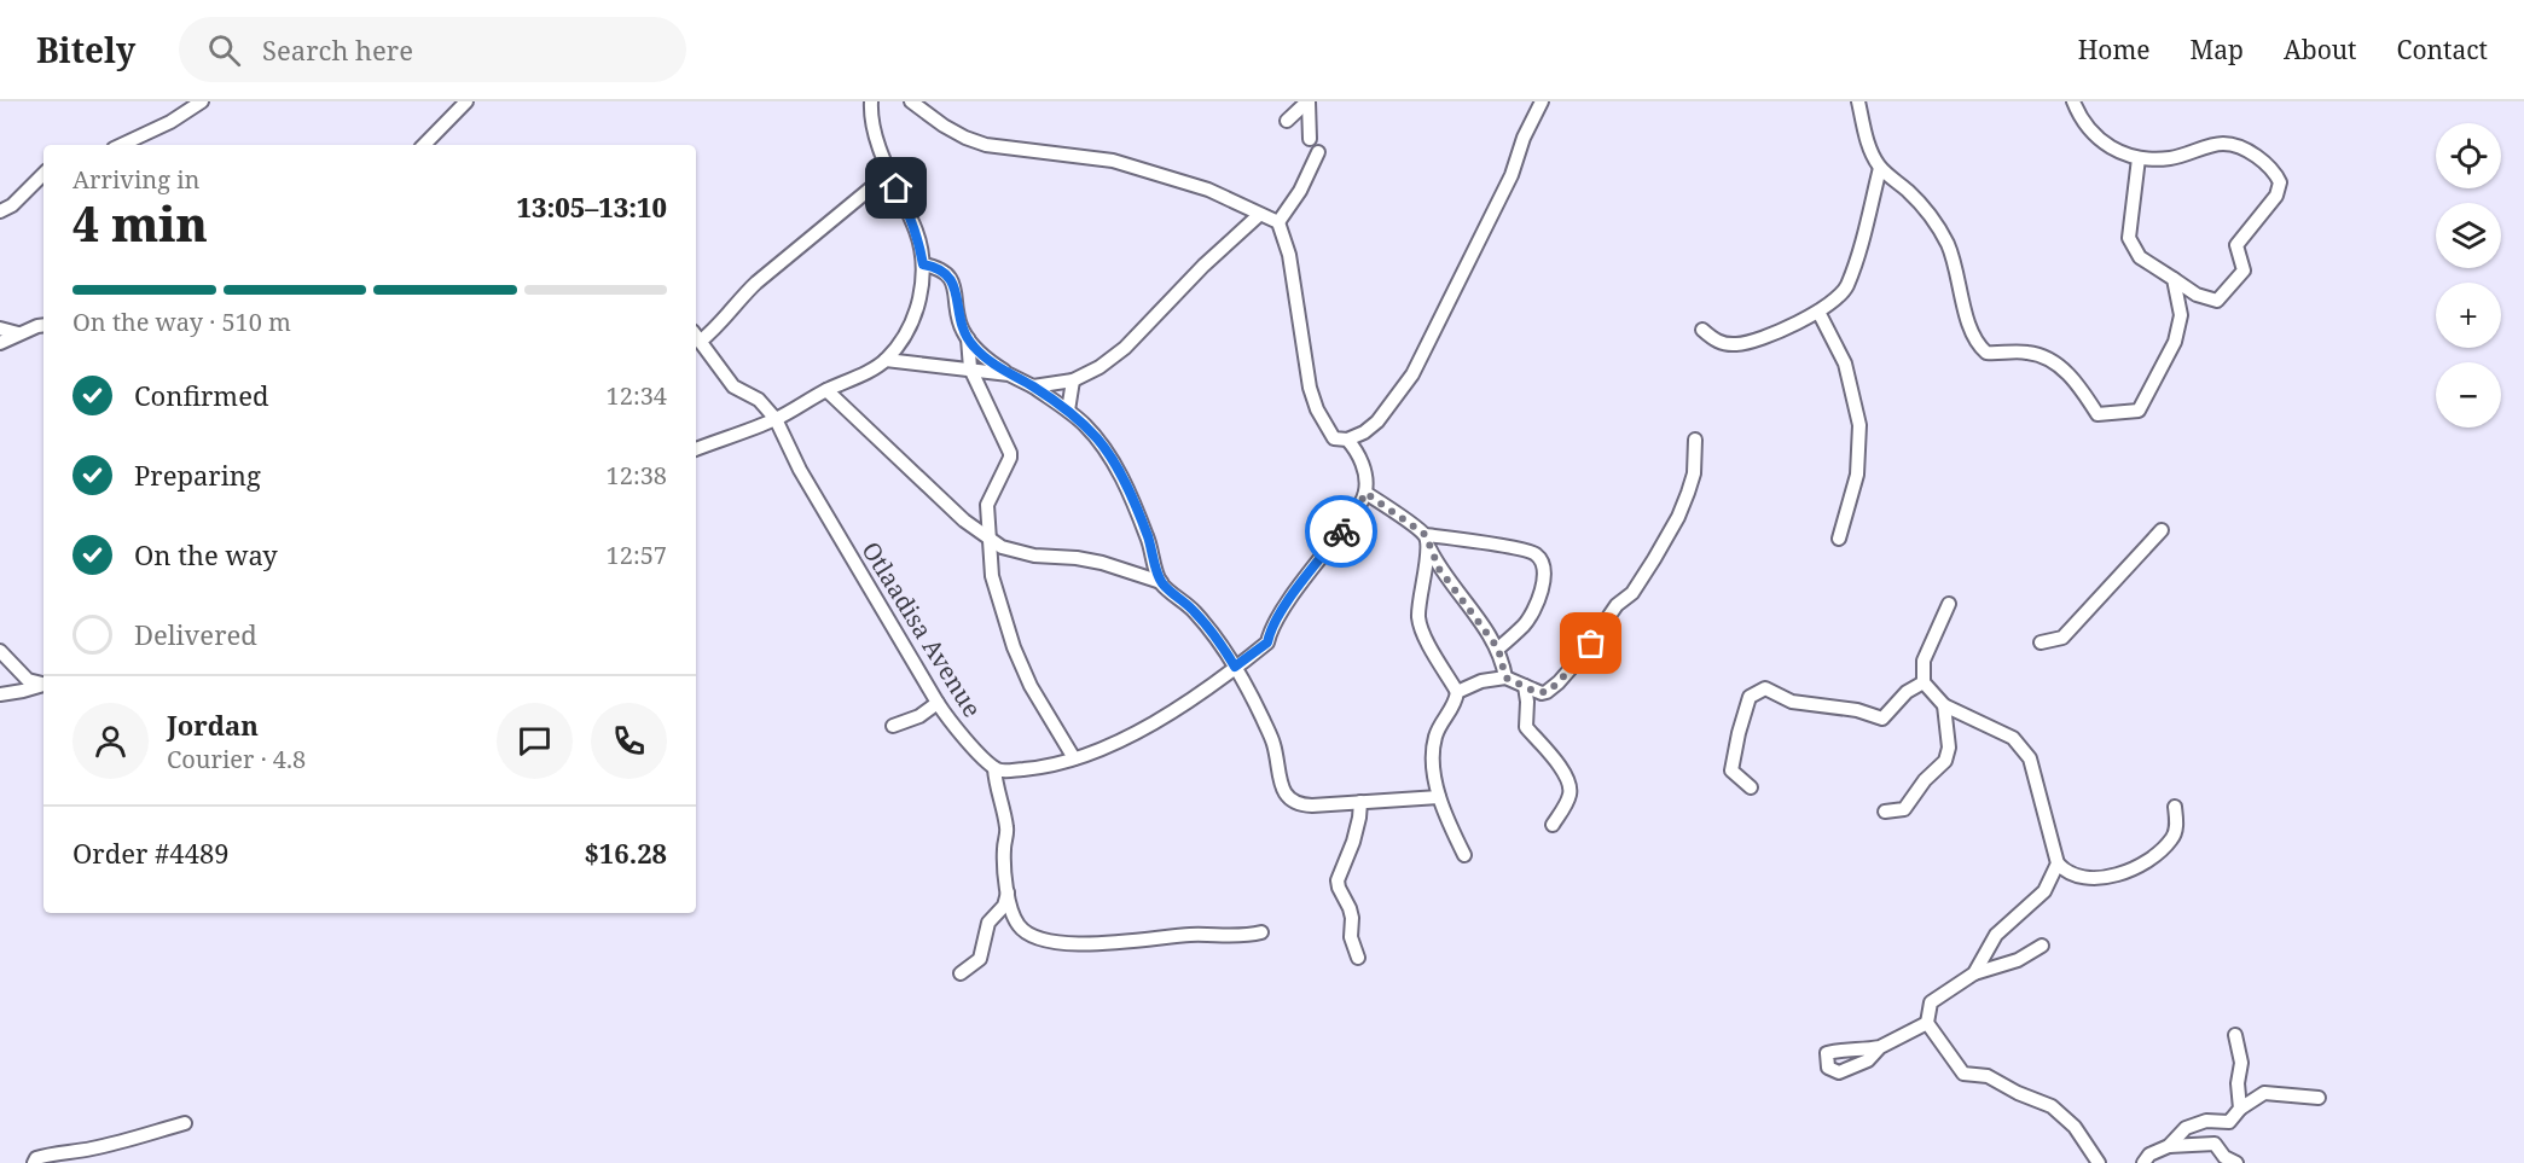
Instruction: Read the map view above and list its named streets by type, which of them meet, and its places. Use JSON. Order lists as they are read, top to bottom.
{
  "streets": {
    "street": ["Otlaadisa Avenue"]
  },
  "page": {
    "header": "Bitely",
    "search": "Search here",
    "nav": [
      "Home",
      "Map",
      "About",
      "Contact"
    ],
    "map_buttons": ["+", "−"],
    "heading": ["4 min", "Arriving in", "13:05–13:10"],
    "panel": [
      "Jordan",
      "Courier · 4.8",
      "Order #4489",
      "$16.28"
    ],
    "bar": "On the way · 510 m",
    "list": [
      ["Confirmed", "12:34"],
      ["Preparing", "12:38"],
      ["On the way", "12:57"],
      "Delivered"
    ]
  }
}
